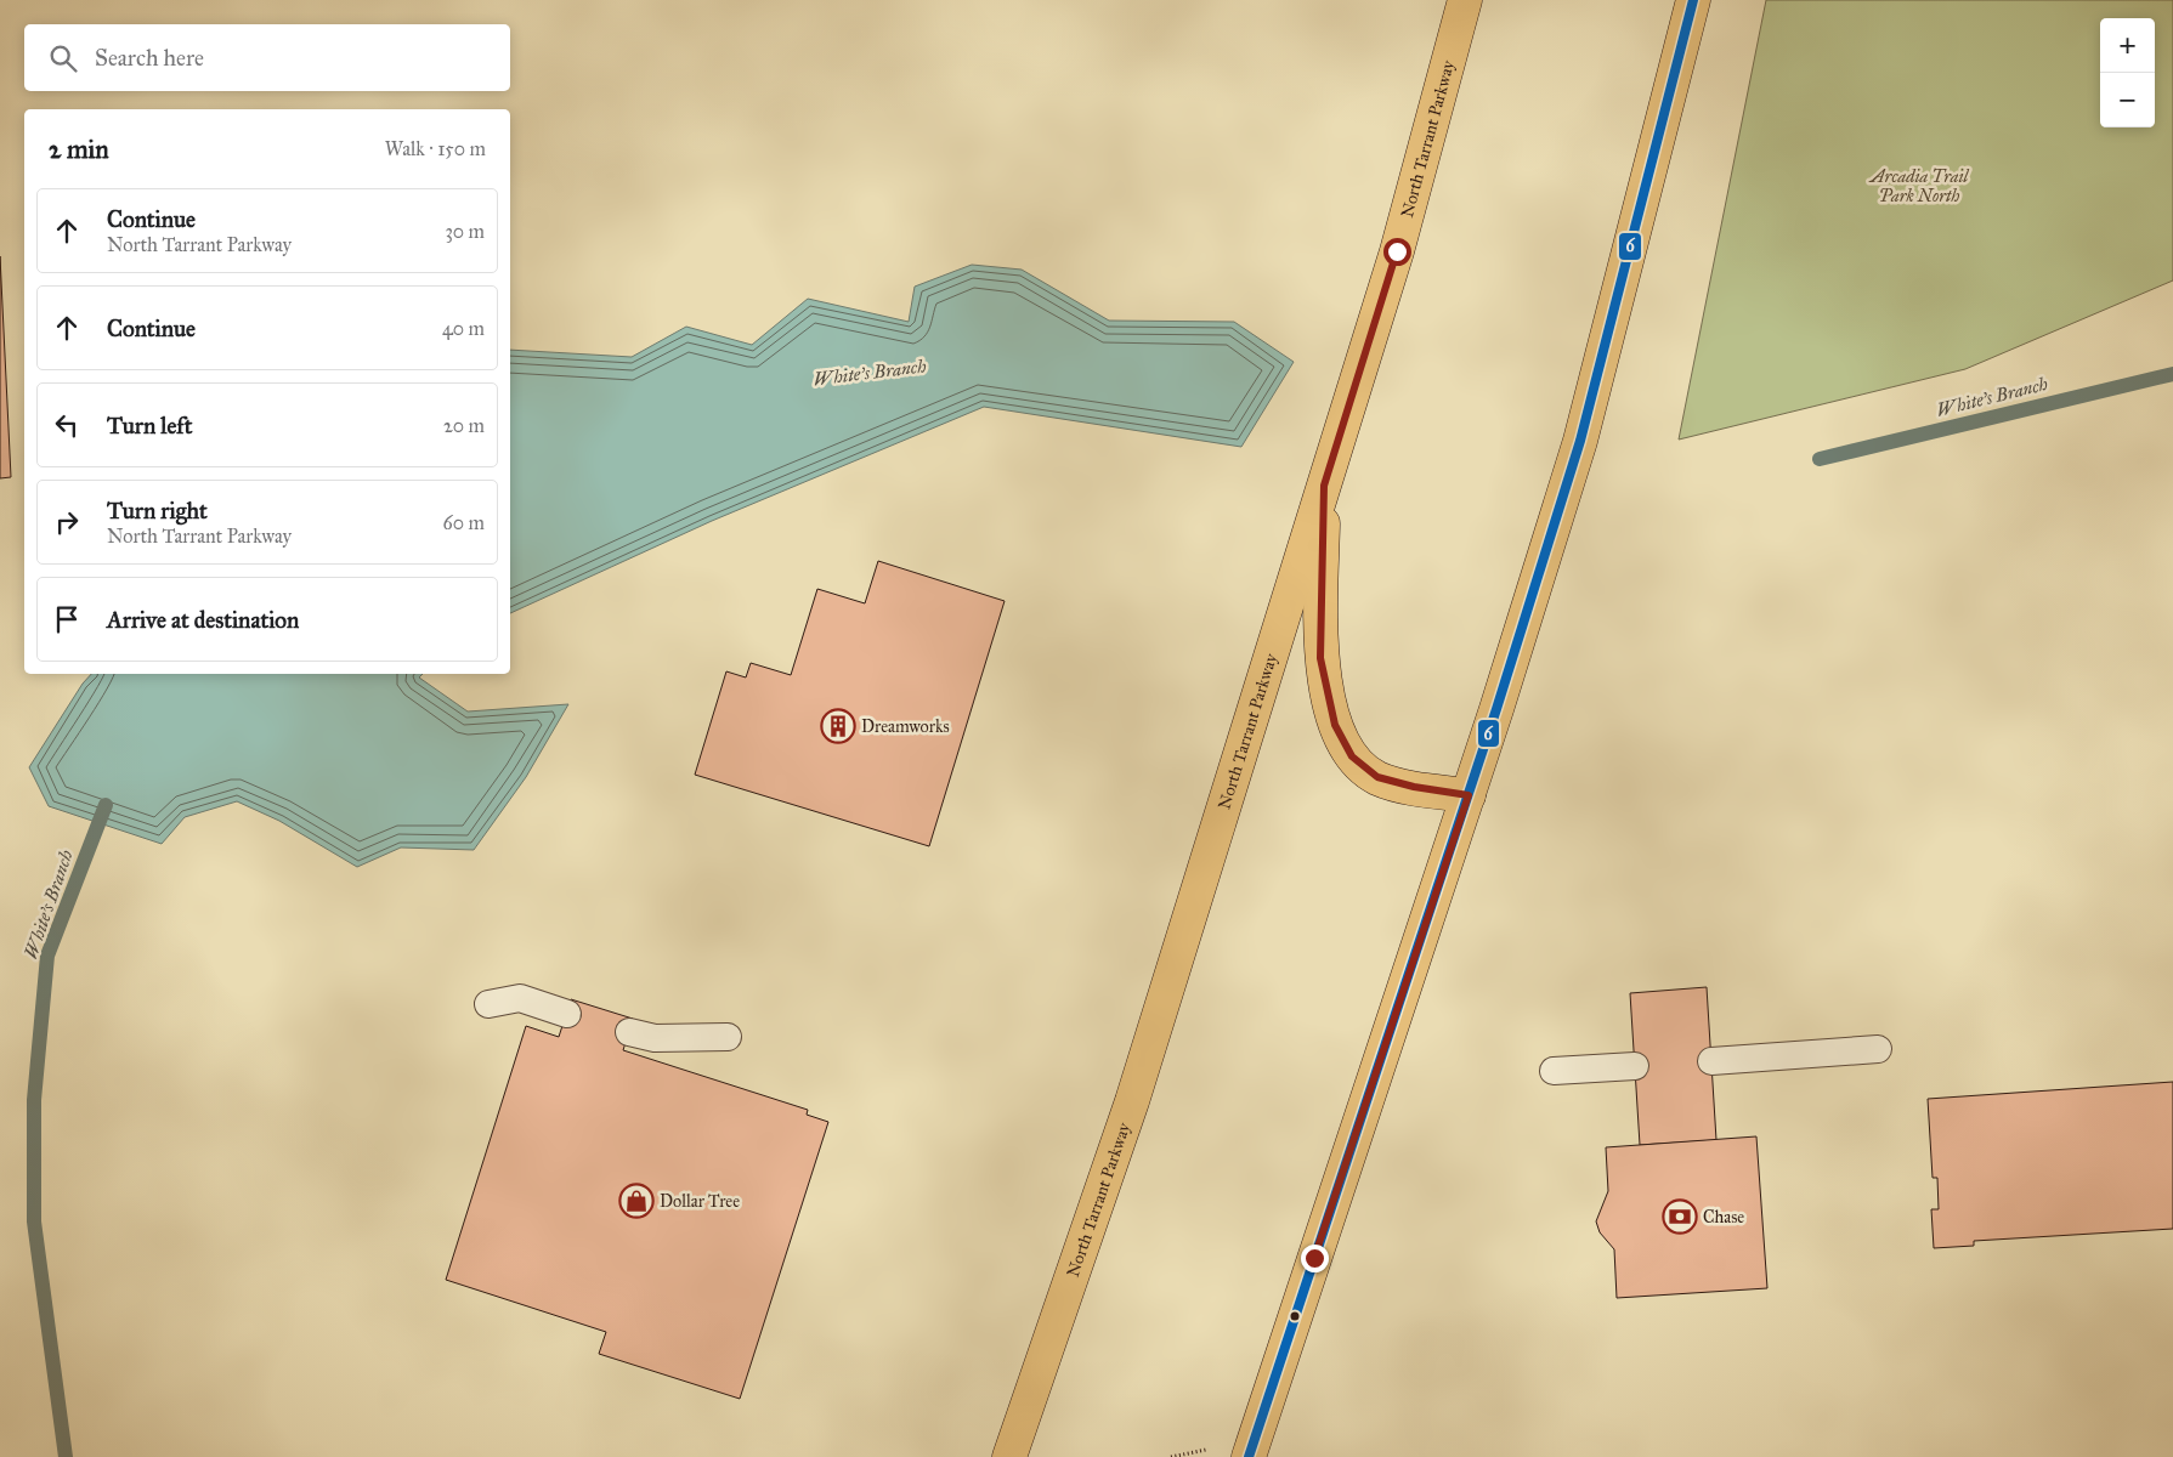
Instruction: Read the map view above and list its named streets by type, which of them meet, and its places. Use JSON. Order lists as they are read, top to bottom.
{
  "streets": {
    "main road": ["North Tarrant Parkway"]
  },
  "water": ["White's Branch"],
  "parks": ["Arcadia Trail Park North"],
  "places": {
    "building": ["Dreamworks"],
    "shop": ["Dollar Tree"],
    "bank": ["Chase"]
  },
  "lines": ["transit line 6"],
  "page": {
    "map_buttons": ["+", "−"],
    "search": "Search here",
    "heading": ["2 min", "Walk · 150 m"],
    "list": [
      ["Continue", "North Tarrant Parkway", "30 m"],
      ["Continue", "40 m"],
      ["Turn left", "20 m"],
      ["Turn right", "North Tarrant Parkway", "60 m"],
      "Arrive at destination"
    ]
  }
}
